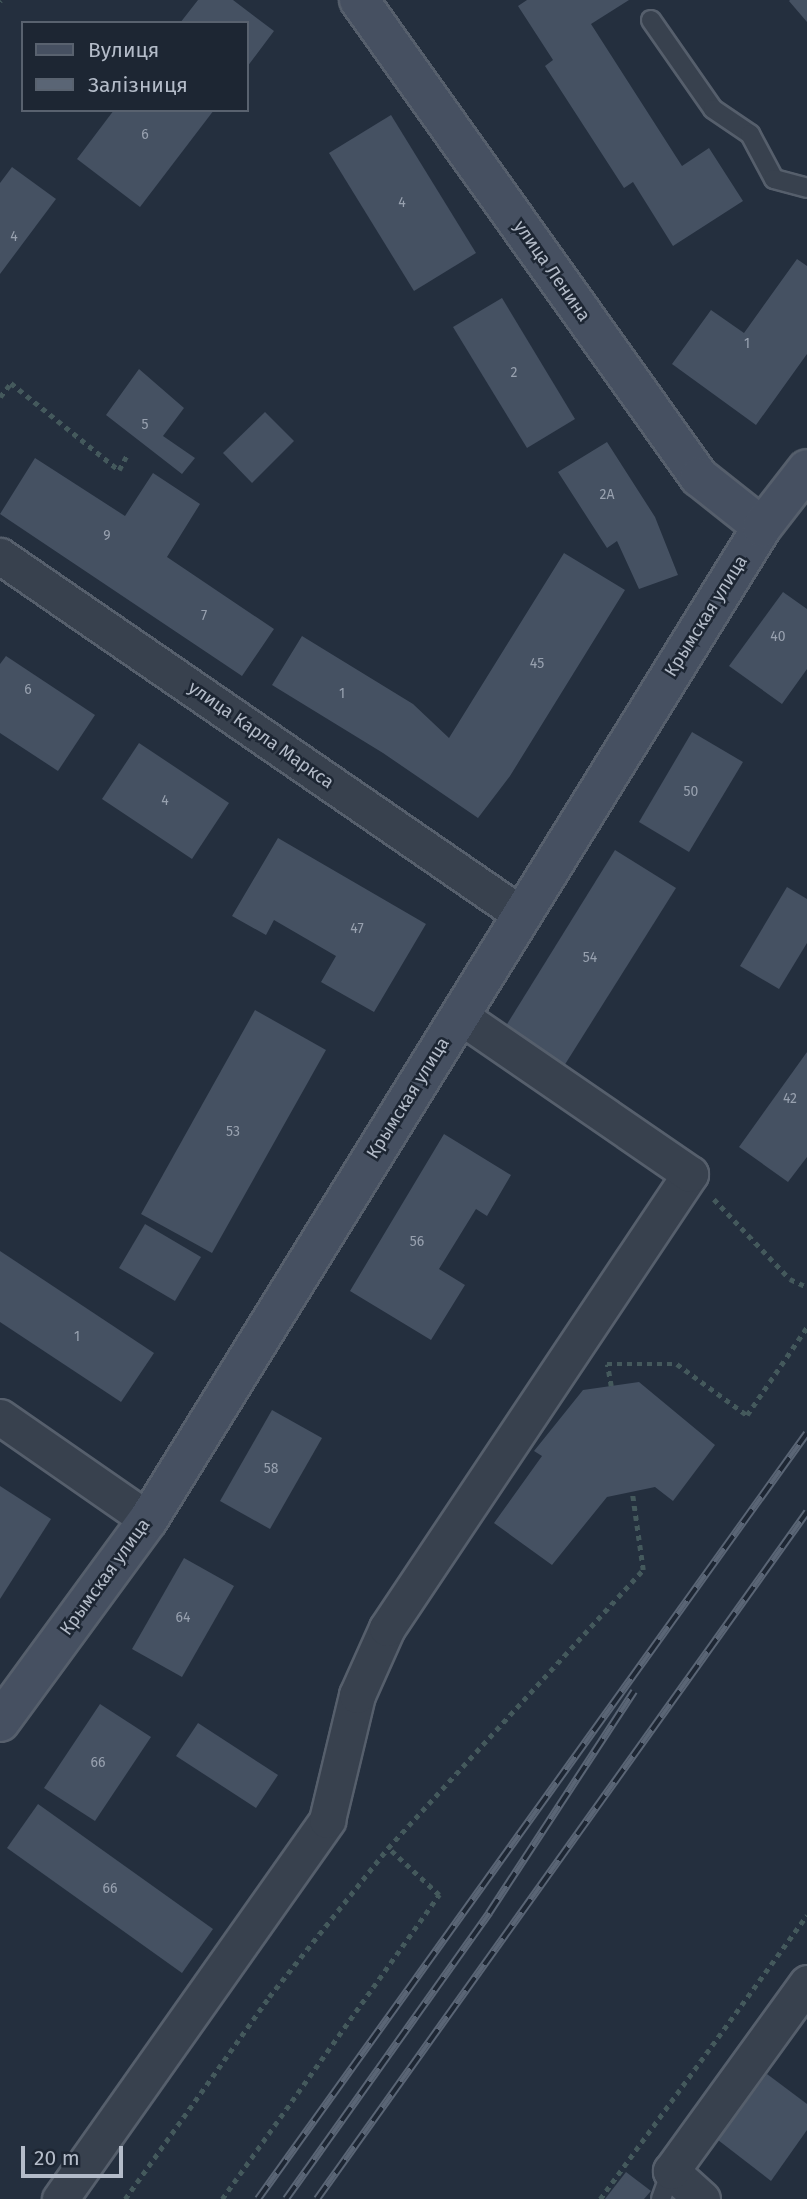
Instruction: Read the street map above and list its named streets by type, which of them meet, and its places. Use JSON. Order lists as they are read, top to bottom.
{
  "streets": {
    "main road": ["улица Ленина", "Крымская улица"],
    "street": ["улица Карла Маркса"]
  },
  "crossings": [
    ["улица Ленина", "Крымская улица"],
    ["Крымская улица", "улица Карла Маркса"]
  ],
  "house_numbers": [
    "6",
    "4",
    "4",
    "1",
    "2",
    "5",
    "2А",
    "9",
    "7",
    "40",
    "45",
    "6",
    "1",
    "50",
    "4",
    "47",
    "54",
    "42",
    "53",
    "56",
    "1",
    "58",
    "64",
    "66",
    "66"
  ],
  "legend": ["Вулиця", "Залізниця"],
  "scale_bar": "20 m"
}
